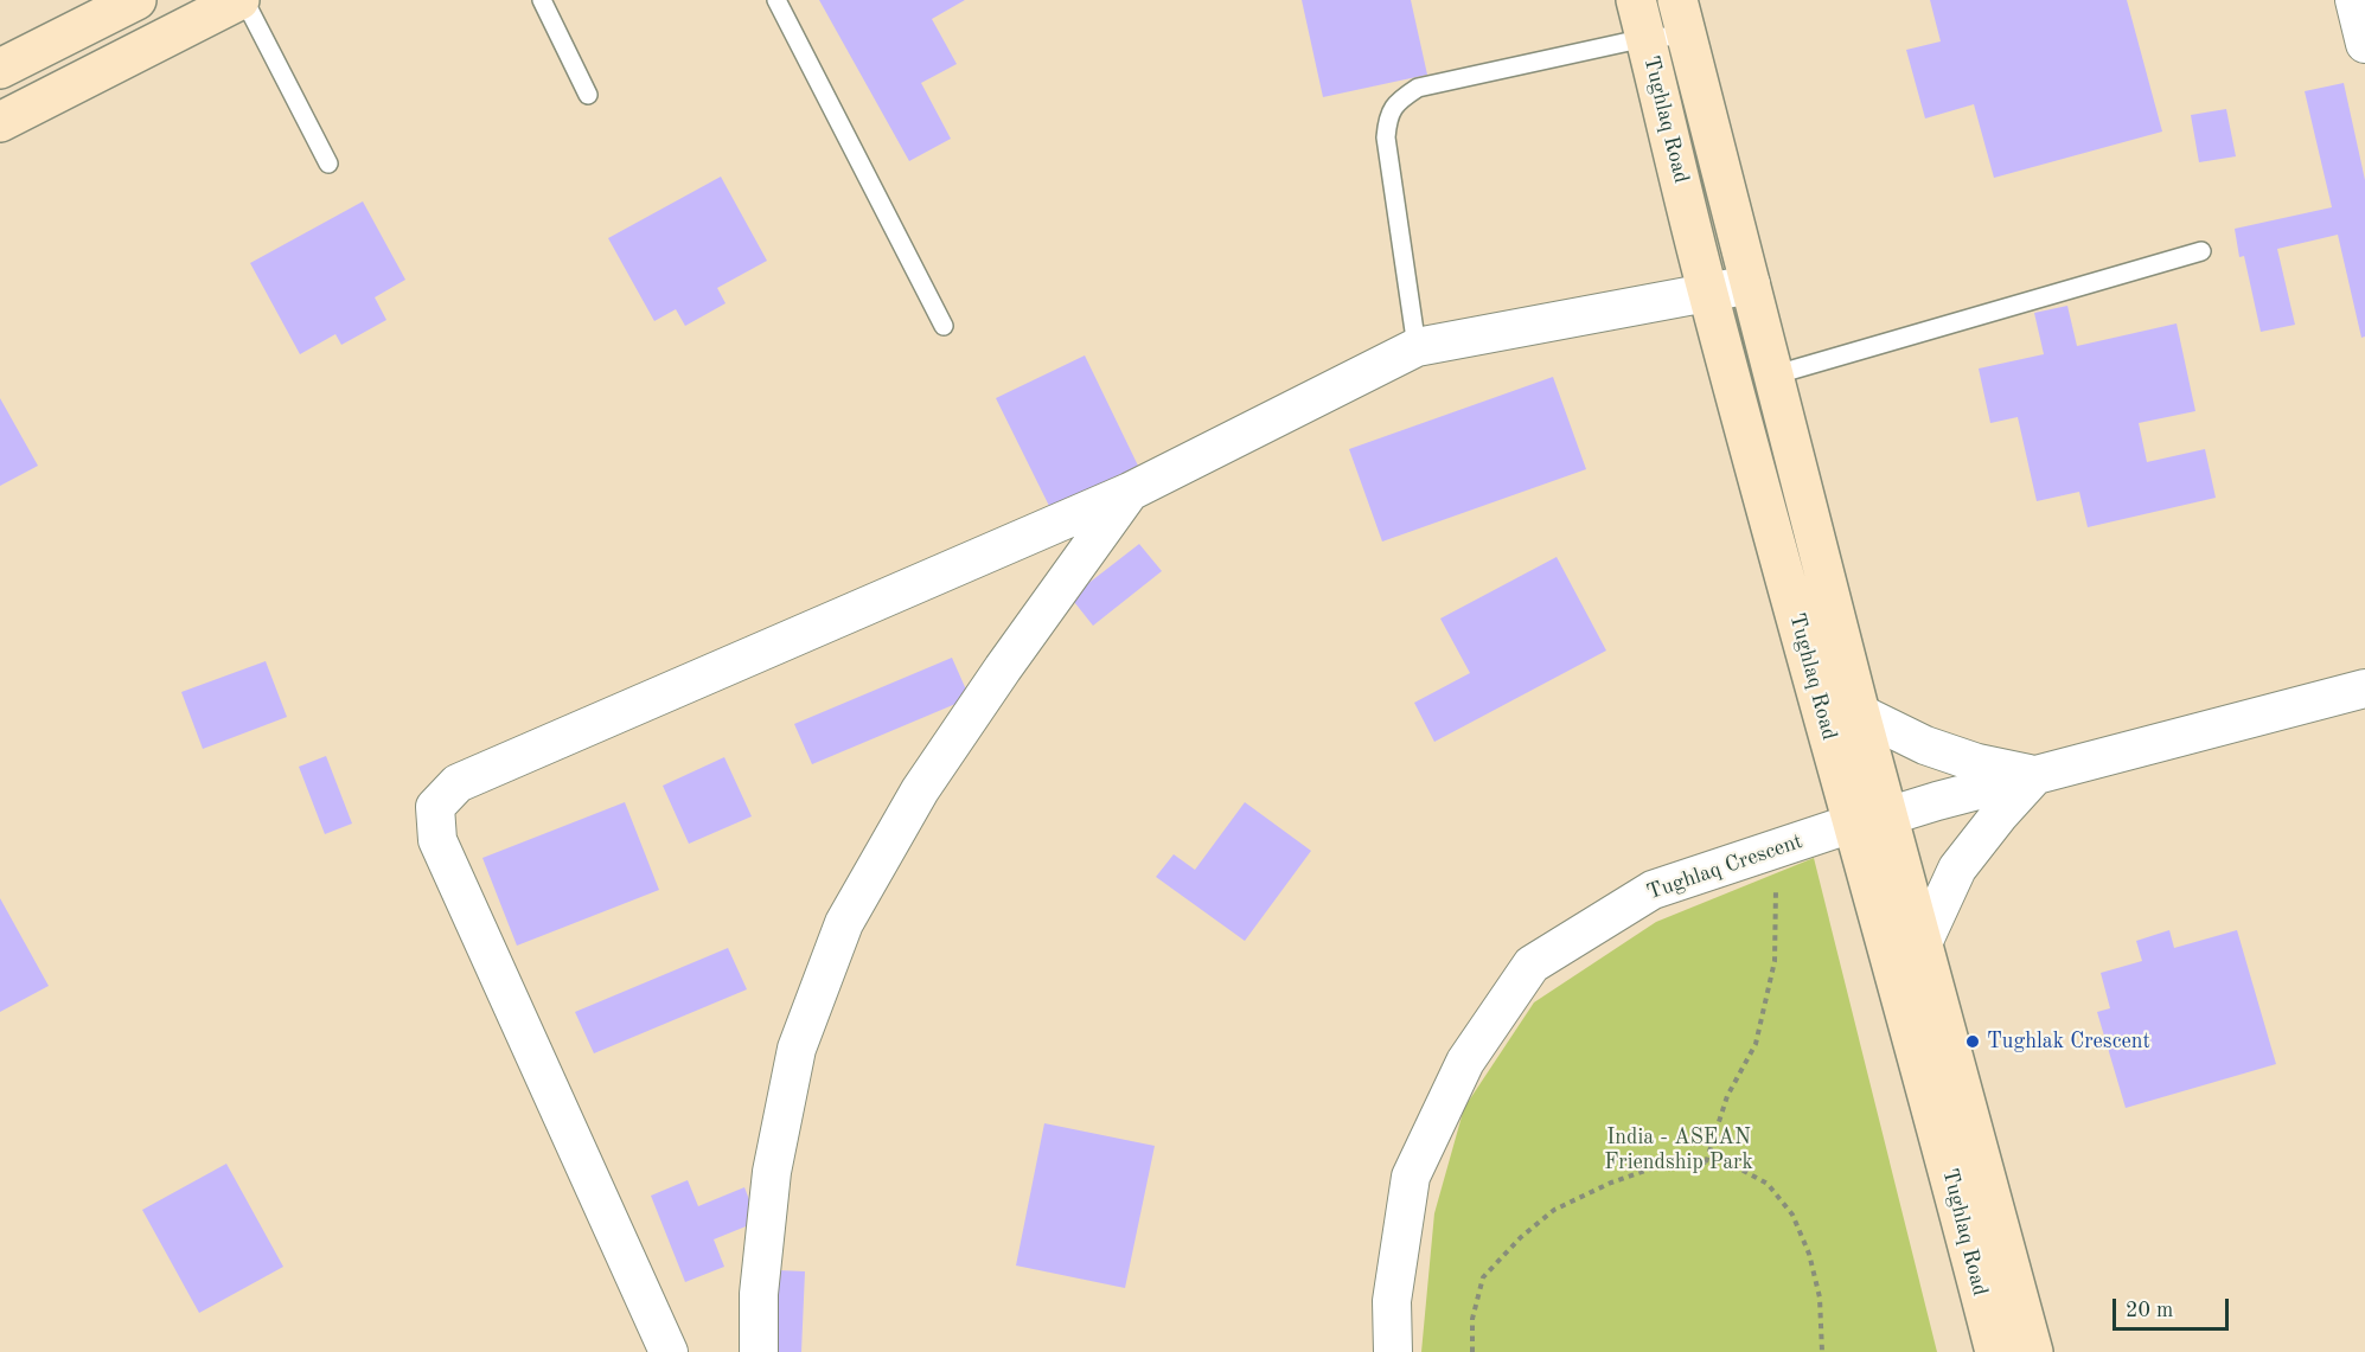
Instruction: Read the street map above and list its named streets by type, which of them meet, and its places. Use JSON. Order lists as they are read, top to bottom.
{
  "streets": {
    "main road": ["Tughlaq Road"],
    "street": ["Tughlaq Crescent"]
  },
  "crossings": [
    ["Tughlaq Road", "Tughlaq Crescent"]
  ],
  "parks": ["India - ASEAN Friendship Park"],
  "places": ["Tughlak Crescent"],
  "scale_bar": "20 m"
}
